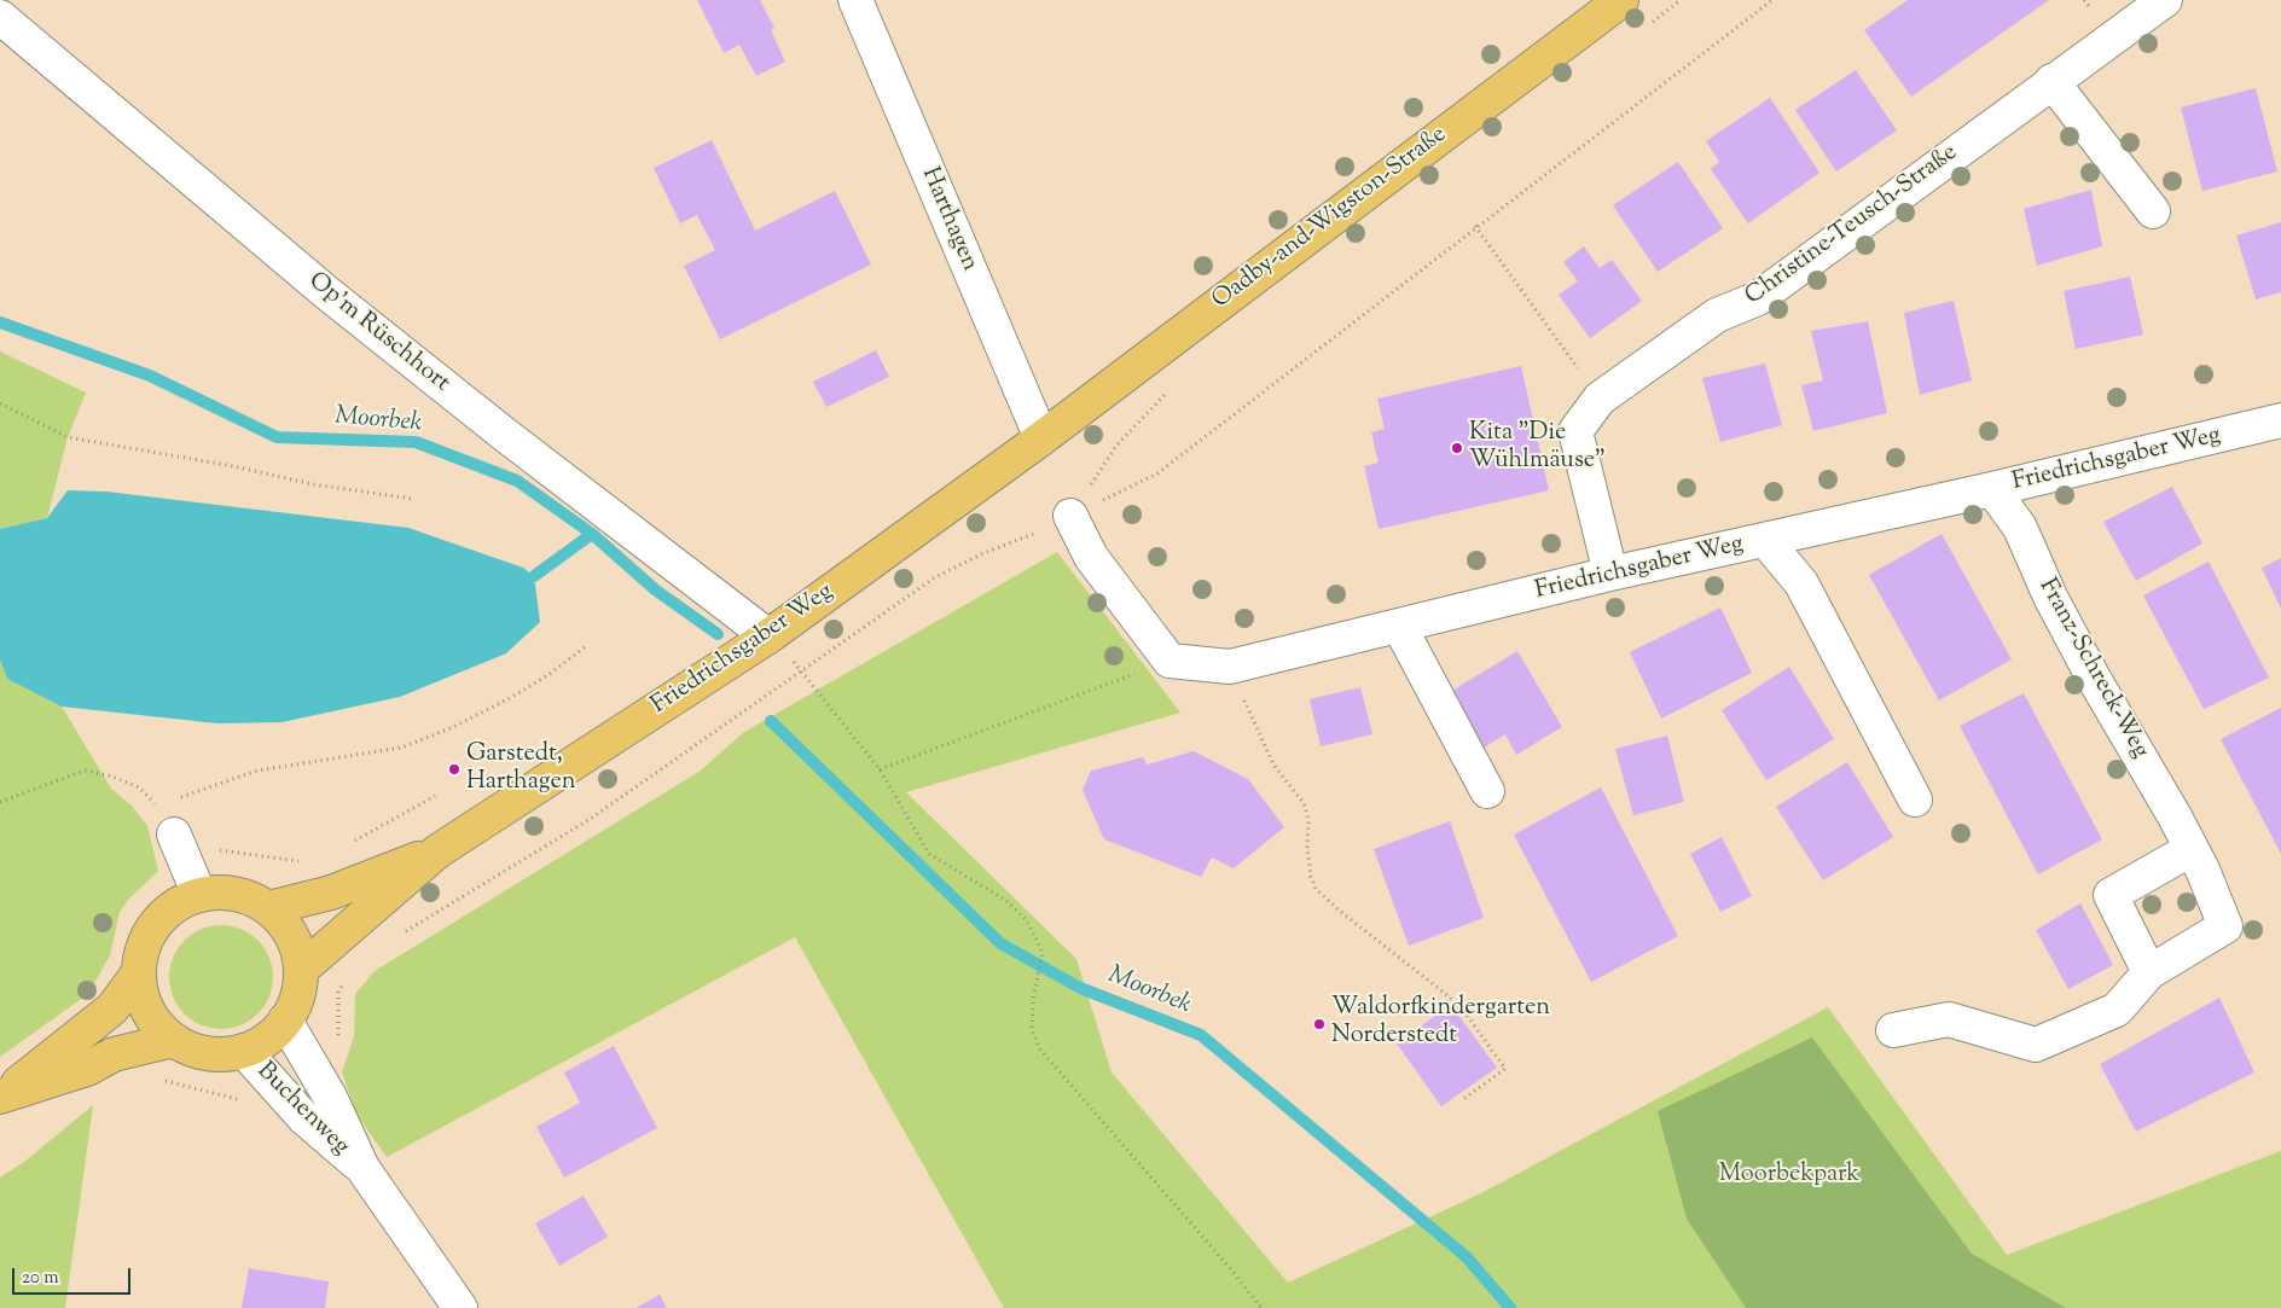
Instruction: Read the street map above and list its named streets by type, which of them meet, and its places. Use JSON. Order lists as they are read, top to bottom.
{
  "streets": {
    "main road": ["Oadby-and-Wigston-Straße", "Friedrichsgaber Weg"],
    "street": [
      "Harthagen",
      "Christine-Teusch-Straße",
      "Op'm Rüschhort",
      "Franz-Schreck-Weg",
      "Buchenweg"
    ]
  },
  "crossings": [
    ["Oadby-and-Wigston-Straße", "Harthagen"],
    ["Oadby-and-Wigston-Straße", "Friedrichsgaber Weg"],
    ["Harthagen", "Friedrichsgaber Weg"],
    ["Christine-Teusch-Straße", "Friedrichsgaber Weg"],
    ["Op'm Rüschhort", "Friedrichsgaber Weg"],
    ["Friedrichsgaber Weg", "Franz-Schreck-Weg"]
  ],
  "water": ["Moorbek"],
  "parks": ["Moorbekpark"],
  "places": ["Kita \"Die Wühlmäuse\"", "Garstedt, Harthagen", "Waldorfkindergarten Norderstedt"],
  "scale_bar": "20 m"
}
